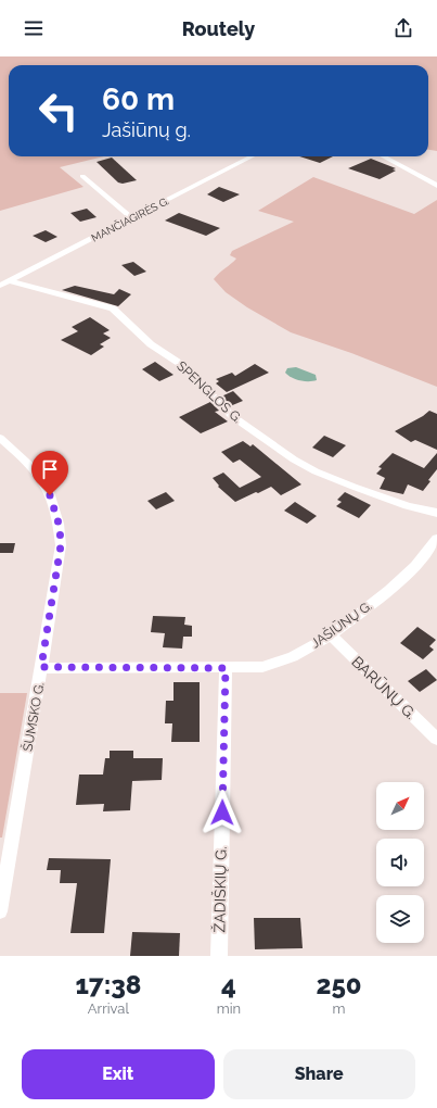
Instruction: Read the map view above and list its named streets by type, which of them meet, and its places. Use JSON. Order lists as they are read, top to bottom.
{
  "streets": {
    "street": [
      "MANČIAGIRĖS G.",
      "SPENGLOS G.",
      "JAŠIŪNŲ G.",
      "BARŪNŲ G.",
      "ŠUMSKO G.",
      "ŽADIŠKIŲ G."
    ]
  },
  "crossings": [
    ["MANČIAGIRĖS G.", "SPENGLOS G."],
    ["JAŠIŪNŲ G.", "BARŪNŲ G."],
    ["JAŠIŪNŲ G.", "ŠUMSKO G."],
    ["JAŠIŪNŲ G.", "ŽADIŠKIŲ G."]
  ],
  "north": "top right",
  "page": {
    "header": "Routely",
    "turn": ["60 m", "Jašiūnų g."],
    "eta": [
      "17:38",
      "Arrival",
      "4",
      "min",
      "250",
      "m"
    ],
    "buttons": ["Exit", "Share"]
  }
}
